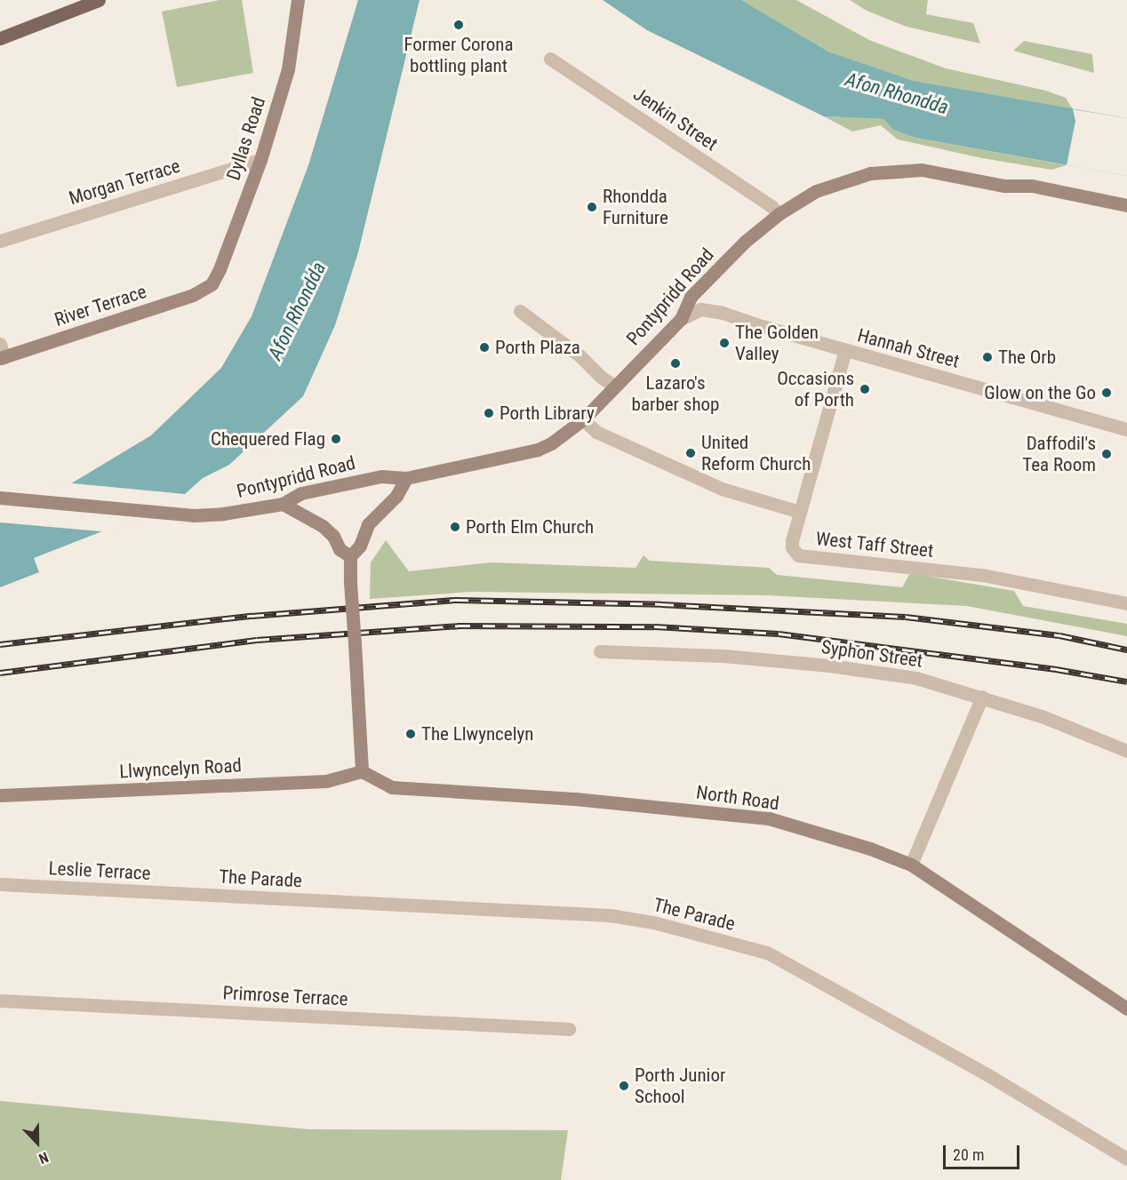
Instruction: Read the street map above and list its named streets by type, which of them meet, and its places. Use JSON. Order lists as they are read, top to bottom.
{
  "streets": {
    "main road": [
      "Dyllas Road",
      "Pontypridd Road",
      "River Terrace",
      "Llwyncelyn Road",
      "North Road"
    ],
    "street": [
      "Jenkin Street",
      "Morgan Terrace",
      "Hannah Street",
      "West Taff Street",
      "Syphon Street",
      "Leslie Terrace",
      "The Parade",
      "Primrose Terrace"
    ]
  },
  "crossings": [
    ["Jenkin Street", "Pontypridd Road"],
    ["Dyllas Road", "Morgan Terrace"],
    ["Dyllas Road", "River Terrace"],
    ["Pontypridd Road", "Hannah Street"],
    ["Hannah Street", "West Taff Street"],
    ["Llwyncelyn Road", "North Road"],
    ["Leslie Terrace", "The Parade"]
  ],
  "water": ["Afon Rhondda"],
  "places": [
    "Former Corona bottling plant",
    "Rhondda Furniture",
    "The Golden Valley",
    "Porth Plaza",
    "The Orb",
    "Lazaro's barber shop",
    "Occasions of Porth",
    "Glow on the Go",
    "Porth Library",
    "Chequered Flag",
    "United Reform Church",
    "Daffodil's Tea Room",
    "Porth Elm Church",
    "The Llwyncelyn",
    "Porth Junior School"
  ],
  "scale_bar": "20 m",
  "north": "bottom"
}
